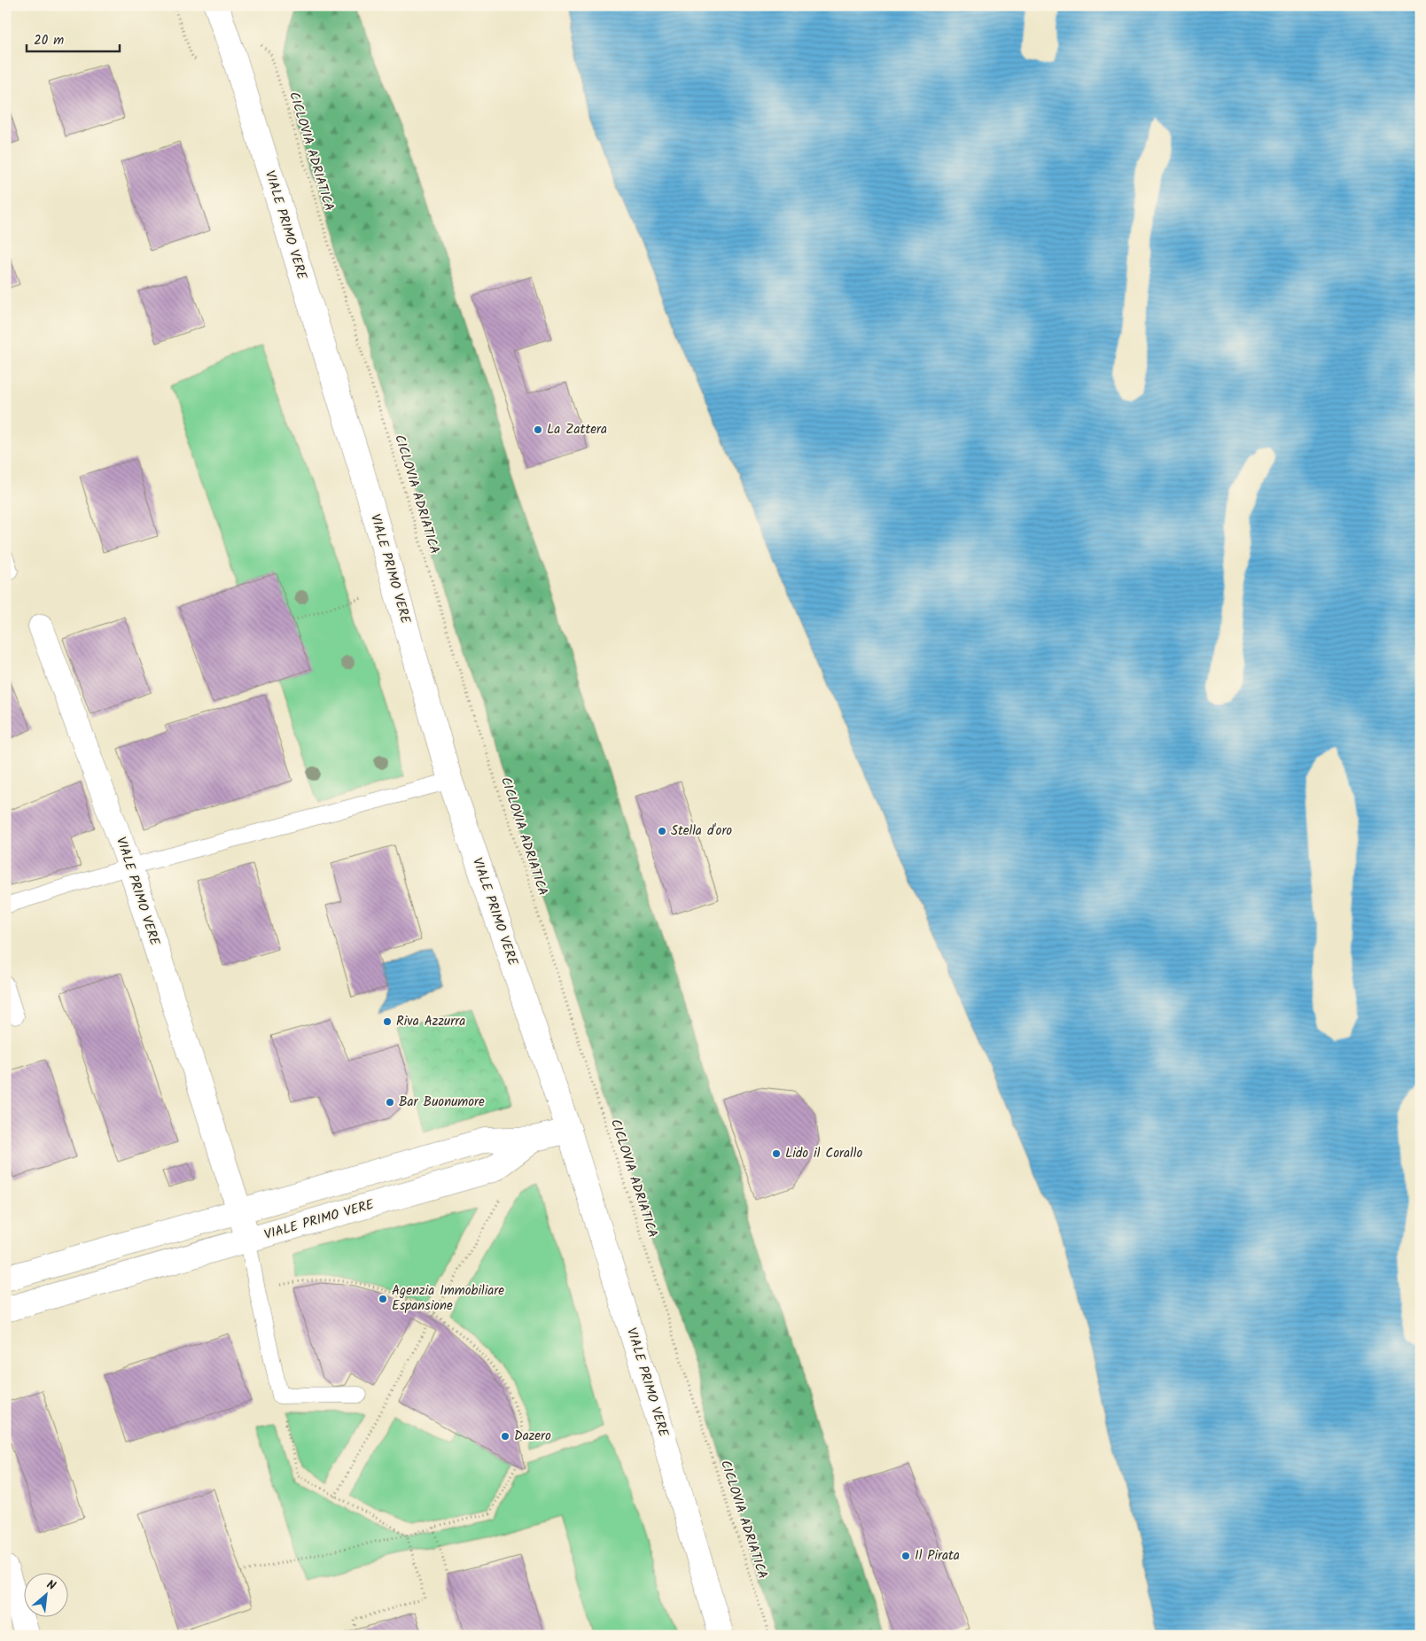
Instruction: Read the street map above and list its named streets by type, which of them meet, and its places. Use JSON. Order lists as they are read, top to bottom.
{
  "streets": {
    "street": ["VIALE PRIMO VERE"],
    "path": ["CICLOVIA ADRIATICA"]
  },
  "places": [
    "La Zattera",
    "Stella d'oro",
    "Riva Azzurra",
    "Bar Buonumore",
    "Lido il Corallo",
    "Agenzia Immobiliare Espansione",
    "Dazero",
    "Il Pirata"
  ],
  "scale_bar": "20 m",
  "north": "top right"
}
